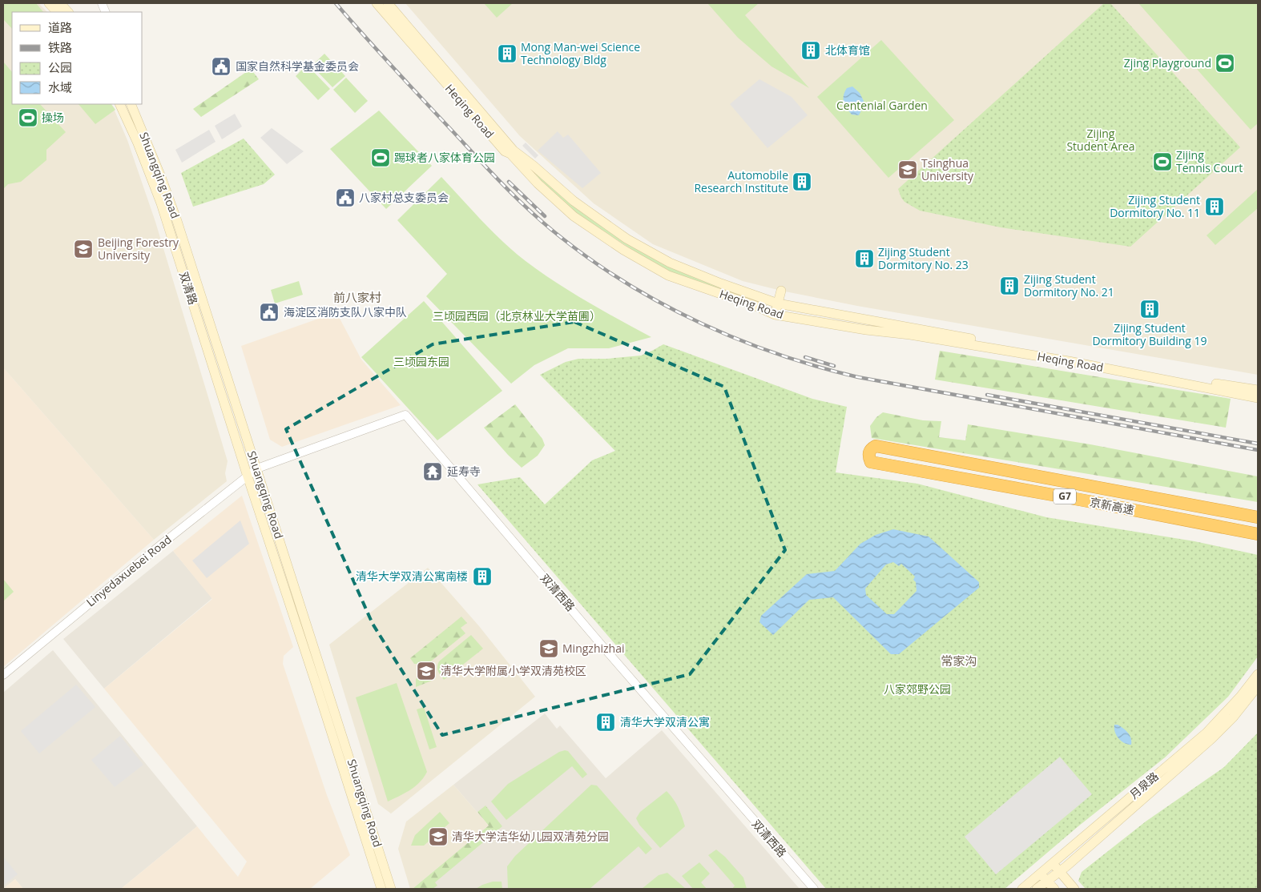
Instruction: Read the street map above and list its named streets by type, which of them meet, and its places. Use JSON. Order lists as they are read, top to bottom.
{
  "streets": {
    "highway": ["G7", "京新高速"],
    "main road": [
      "Heqing Road",
      "Shuangqing Road",
      "双清路",
      "月泉路"
    ],
    "street": ["Linyedaxuebei Road", "双清西路"]
  },
  "crossings": [
    ["Shuangqing Road", "双清路"],
    ["Shuangqing Road", "Linyedaxuebei Road"],
    ["Shuangqing Road", "双清西路"],
    ["双清路", "Linyedaxuebei Road"],
    ["Linyedaxuebei Road", "双清西路"]
  ],
  "districts": ["前八家村", "常家沟"],
  "parks": [
    "Centenial Garden",
    "Zijing Student Area",
    "三顷园西园（北京林业大学苗圃）",
    "三顷园东园",
    "八家郊野公园"
  ],
  "places": {
    "building": [
      "北体育馆",
      "Mong Man-wei Science Technology Bldg",
      "Automobile Research Institute",
      "Zijing Student Dormitory No. 11",
      "Zijing Student Dormitory No. 23",
      "Zijing Student Dormitory No. 21",
      "Zijing Student Dormitory Building 19",
      "清华大学双清公寓南楼",
      "清华大学双清公寓"
    ],
    "sports": [
      "Zjing Playground",
      "操场",
      "踢球者八家体育公园",
      "Zijing Tennis Court"
    ],
    "public building": ["国家自然科学基金委员会", "八家村总支委员会", "海淀区消防支队八家中队"],
    "school or university": [
      "Tsinghua University",
      "Beijing Forestry University",
      "Mingzhizhai",
      "清华大学附属小学双清苑校区",
      "清华大学洁华幼儿园双清苑分园"
    ],
    "temple": ["延寿寺"]
  },
  "legend": [
    "道路",
    "铁路",
    "公园",
    "水域"
  ]
}
